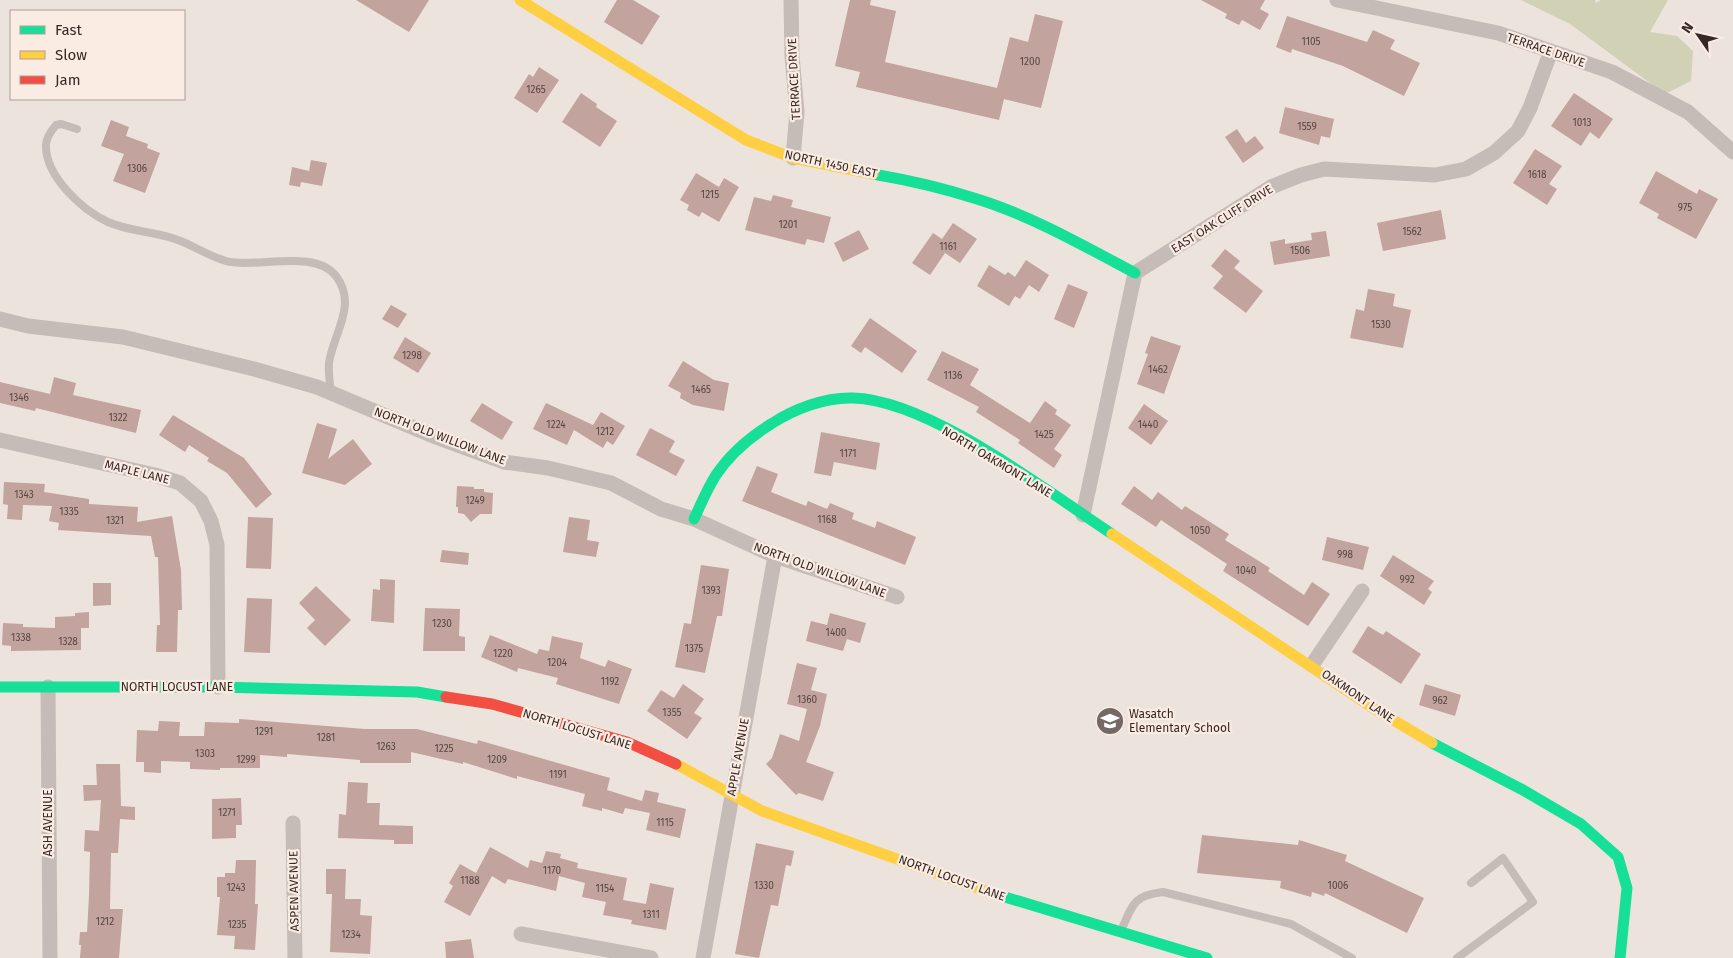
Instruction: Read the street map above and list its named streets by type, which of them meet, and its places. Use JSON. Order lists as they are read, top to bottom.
{
  "streets": {
    "street": [
      "TERRACE DRIVE",
      "NORTH 1450 EAST",
      "EAST OAK CLIFF DRIVE",
      "NORTH OLD WILLOW LANE",
      "NORTH OAKMONT LANE",
      "MAPLE LANE",
      "NORTH LOCUST LANE",
      "OAKMONT LANE",
      "APPLE AVENUE",
      "ASH AVENUE",
      "ASPEN AVENUE"
    ]
  },
  "crossings": [
    ["TERRACE DRIVE", "NORTH 1450 EAST"],
    ["TERRACE DRIVE", "EAST OAK CLIFF DRIVE"],
    ["NORTH 1450 EAST", "EAST OAK CLIFF DRIVE"],
    ["NORTH OLD WILLOW LANE", "NORTH OAKMONT LANE"],
    ["NORTH OLD WILLOW LANE", "APPLE AVENUE"],
    ["NORTH OAKMONT LANE", "OAKMONT LANE"],
    ["MAPLE LANE", "NORTH LOCUST LANE"],
    ["NORTH LOCUST LANE", "APPLE AVENUE"],
    ["NORTH LOCUST LANE", "ASH AVENUE"]
  ],
  "places": {
    "school or university": ["Wasatch Elementary School"]
  },
  "house_numbers": [
    "1105",
    "1200",
    "1265",
    "1013",
    "1559",
    "1306",
    "1618",
    "1215",
    "975",
    "1201",
    "1562",
    "1161",
    "1506",
    "1530",
    "1298",
    "1462",
    "1136",
    "1465",
    "1346",
    "1322",
    "1224",
    "1440",
    "1212",
    "1425",
    "1171",
    "1343",
    "1249",
    "1335",
    "1168",
    "1321",
    "1050",
    "998",
    "1040",
    "992",
    "1393",
    "1230",
    "1400",
    "1338",
    "1328",
    "1375",
    "1220",
    "1204",
    "1192",
    "1360",
    "962",
    "1355",
    "1291",
    "1281",
    "1263",
    "1225",
    "1303",
    "1299",
    "1209",
    "1191",
    "1271",
    "1115",
    "1170",
    "1188",
    "1330",
    "1006",
    "1243",
    "1154",
    "1311",
    "1212",
    "1235",
    "1234"
  ],
  "legend": ["Fast", "Slow", "Jam"],
  "north": "top left"
}
